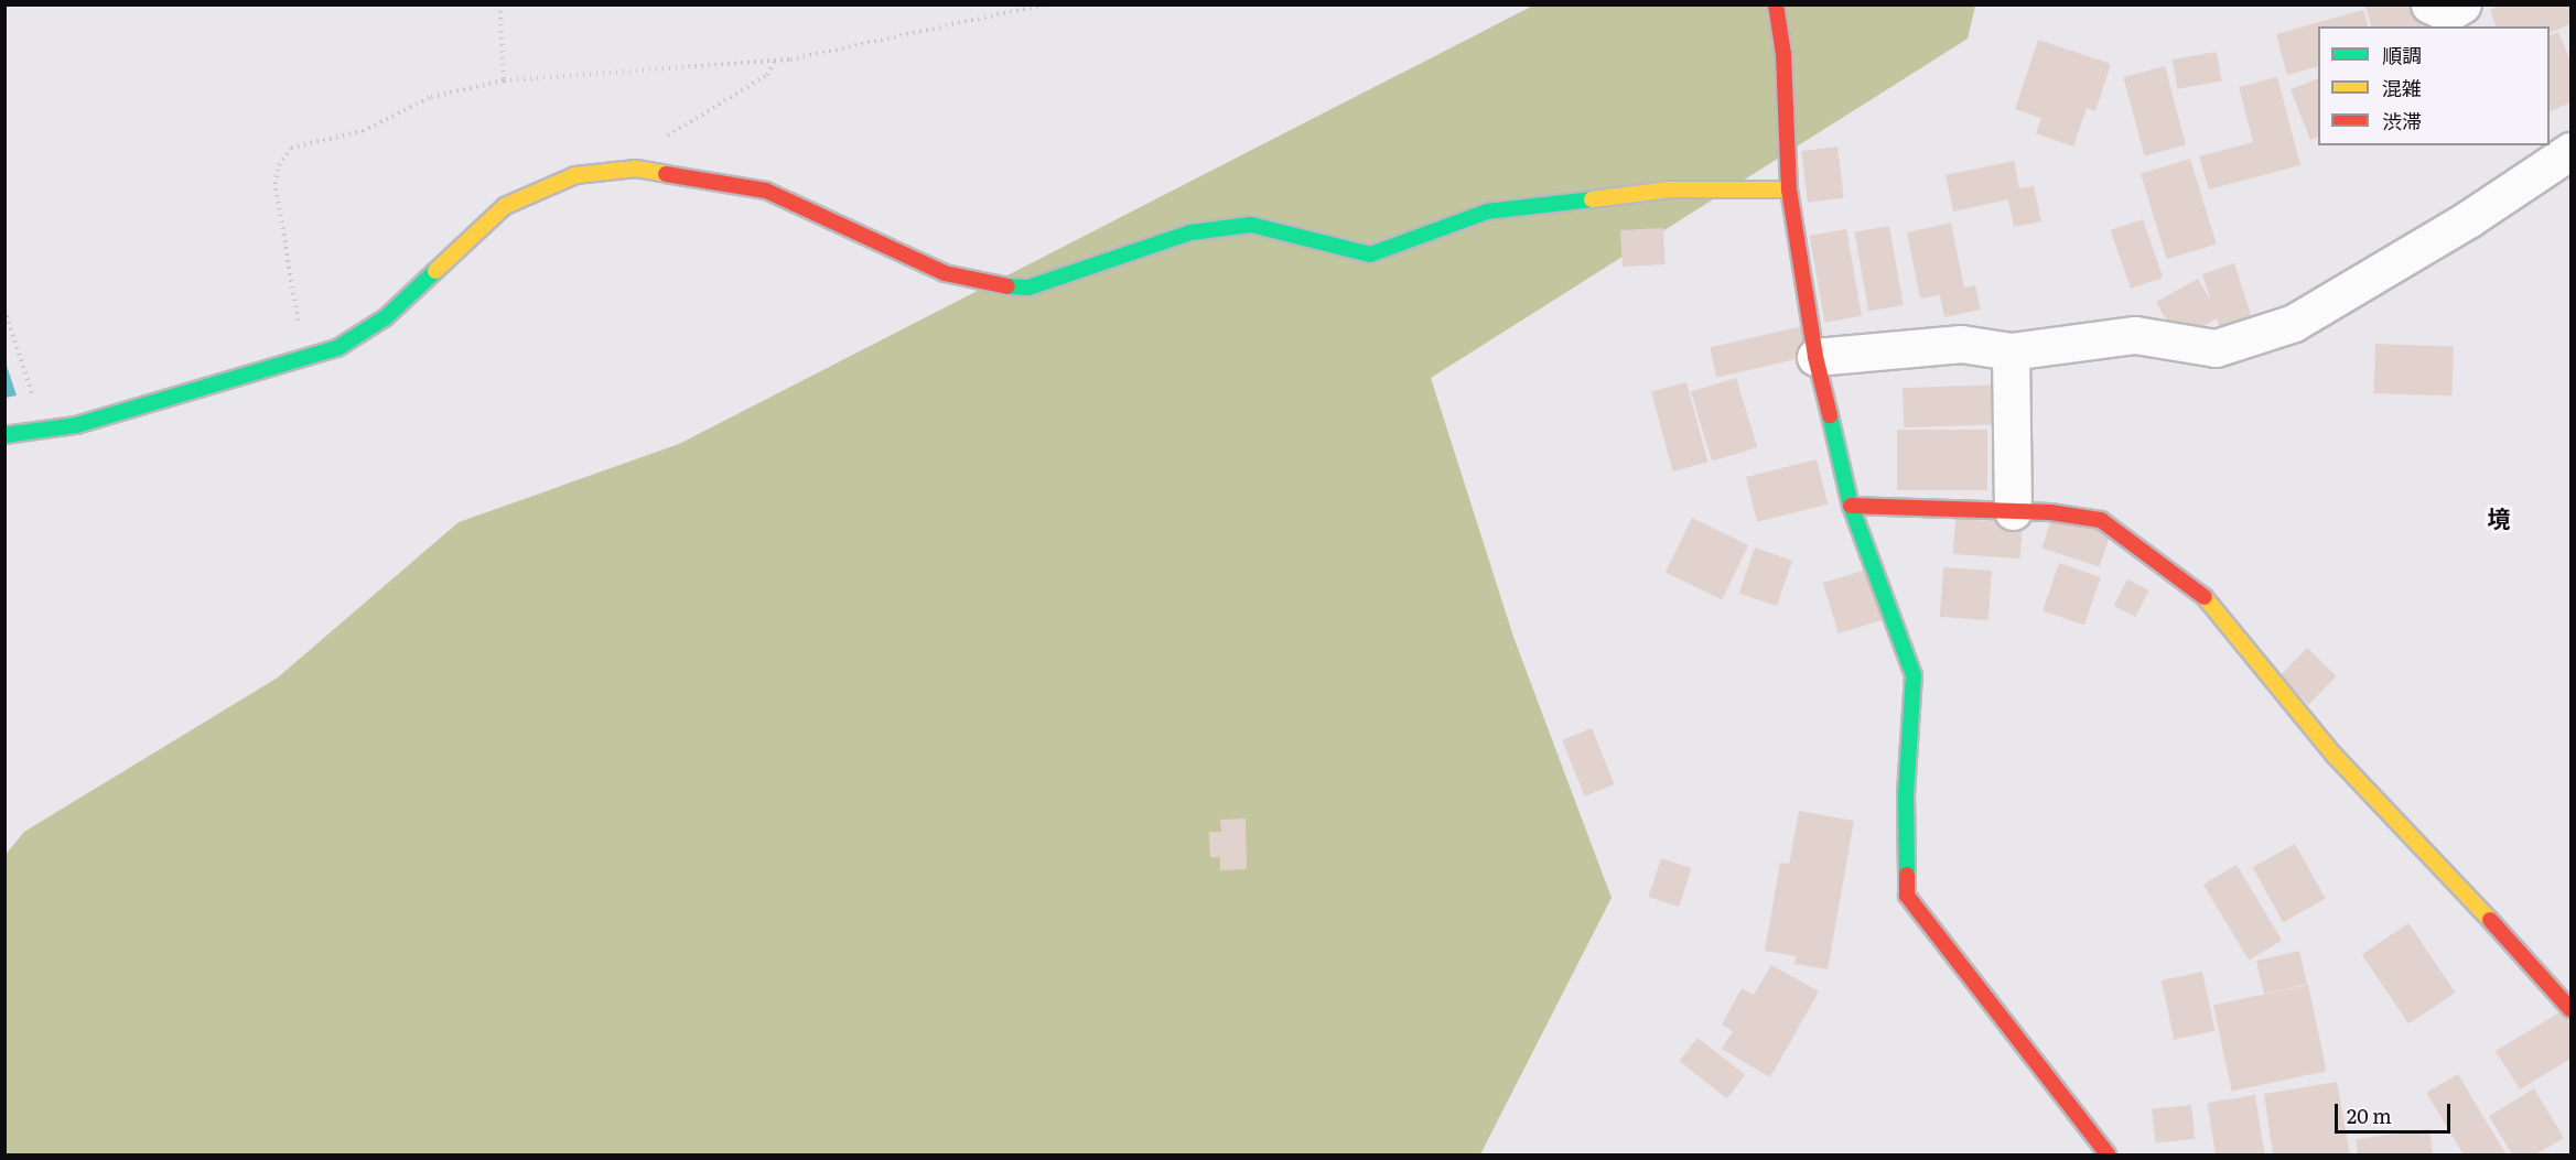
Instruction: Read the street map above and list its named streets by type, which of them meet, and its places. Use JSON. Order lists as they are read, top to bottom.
{
  "districts": ["境"],
  "legend": ["順調", "混雑", "渋滞"],
  "scale_bar": "20 m"
}
